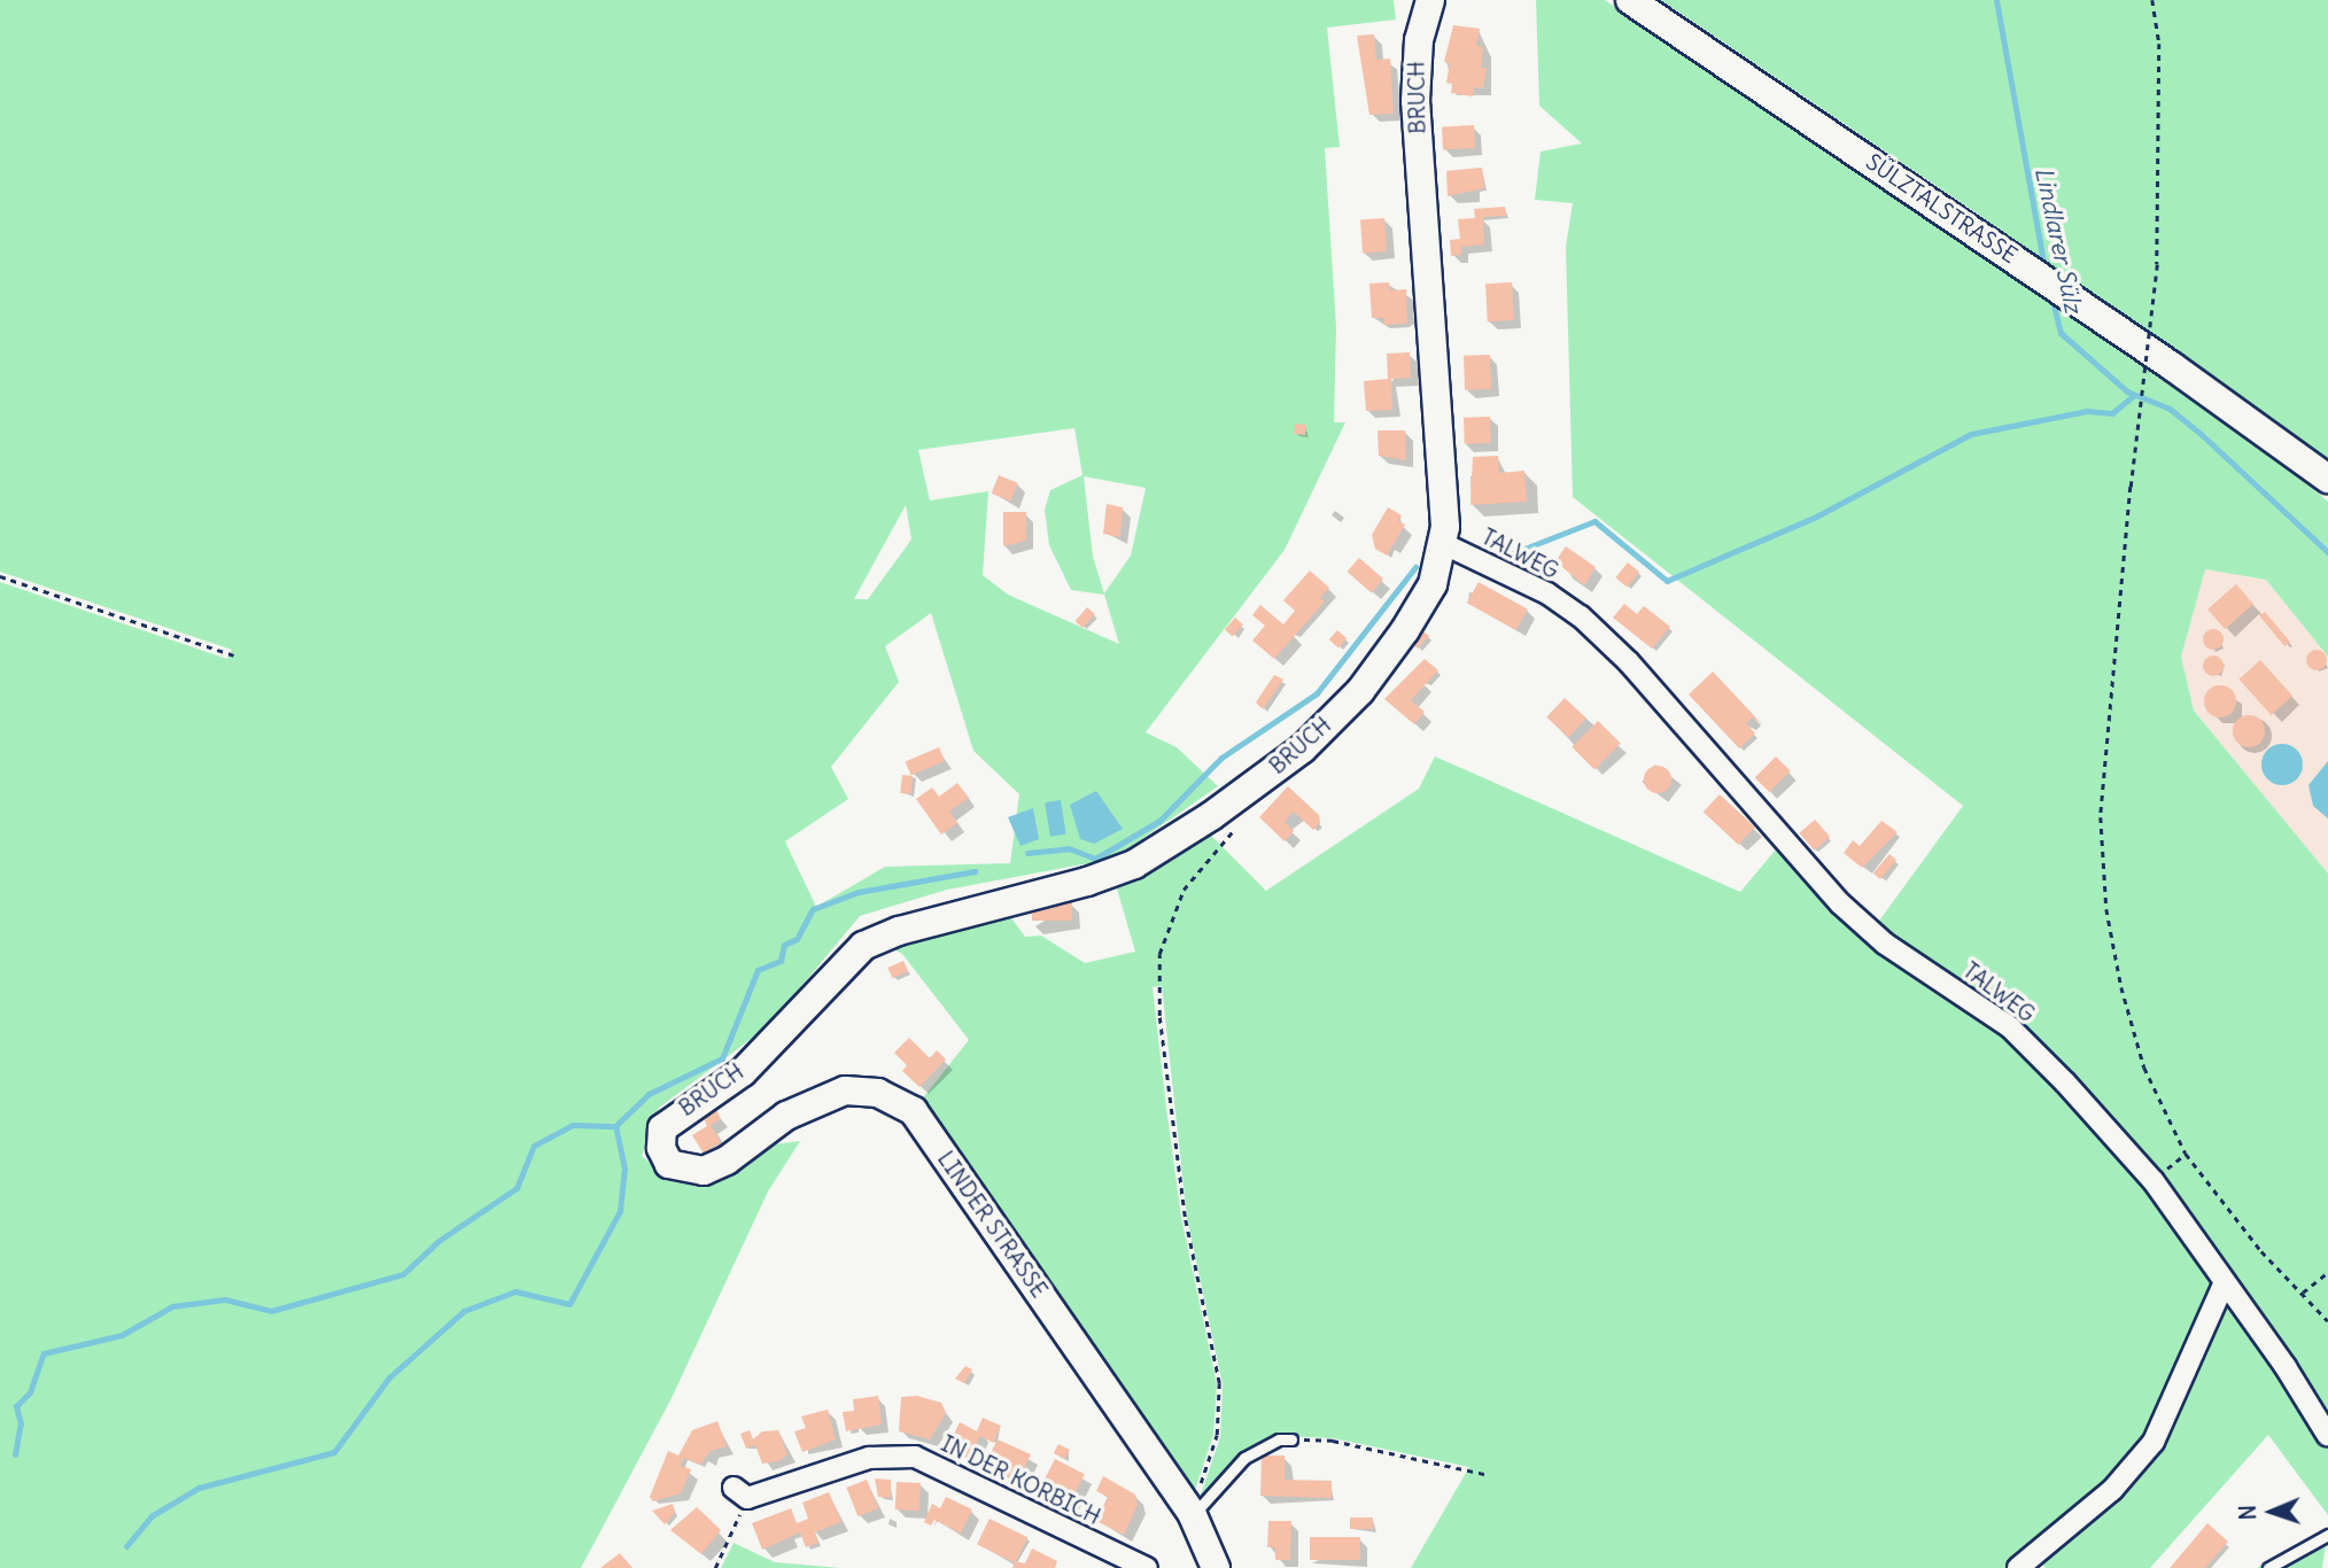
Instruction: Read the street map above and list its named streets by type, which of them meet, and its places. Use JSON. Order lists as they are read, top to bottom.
{
  "streets": {
    "street": [
      "BRUCH",
      "SÜLZTALSTRASSE",
      "TALWEG",
      "LINDER STRASSE",
      "IN DER KORBICH"
    ]
  },
  "crossings": [
    ["BRUCH", "TALWEG"],
    ["BRUCH", "LINDER STRASSE"]
  ],
  "water": ["Lindlarer Sülz"],
  "north": "left"
}
